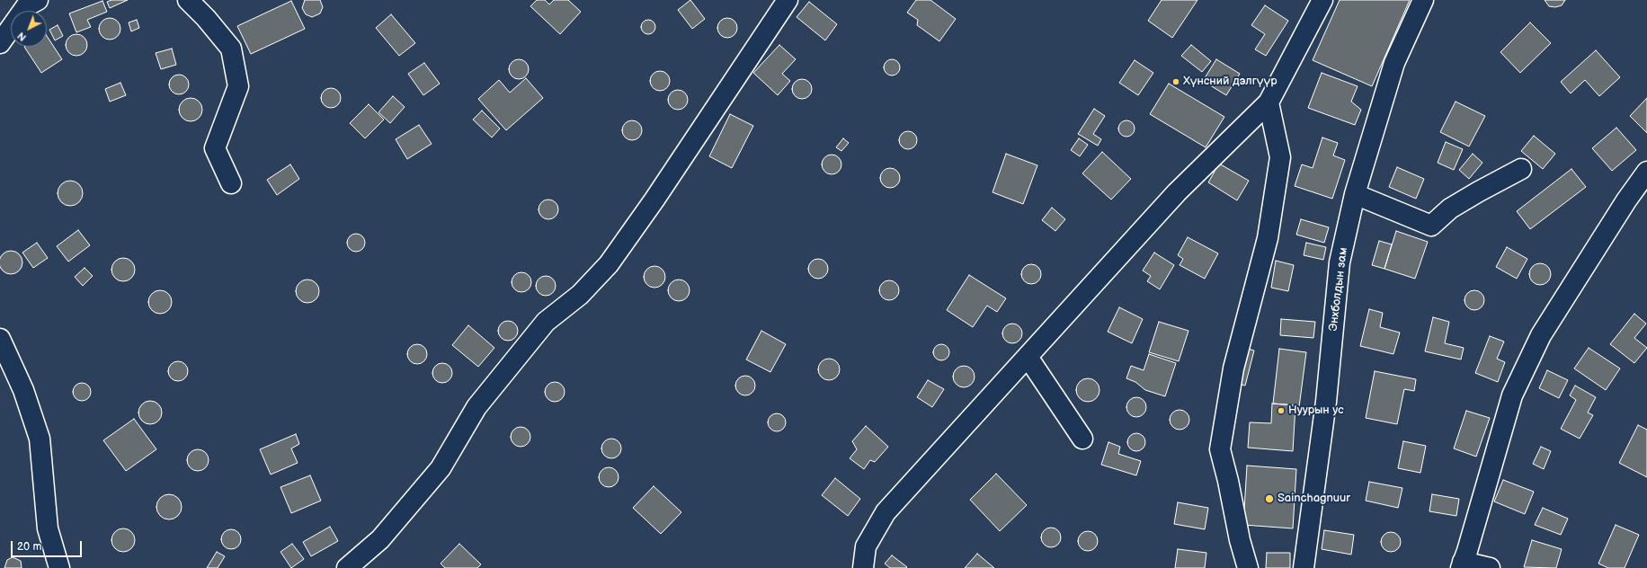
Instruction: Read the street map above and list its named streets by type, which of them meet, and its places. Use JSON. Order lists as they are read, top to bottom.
{
  "streets": {
    "street": ["Энхболдын зам"]
  },
  "places": ["Хүнсний дэлгүүр", "Нуурын ус", "Sainchagnuur"],
  "scale_bar": "20 m",
  "north": "bottom left"
}
